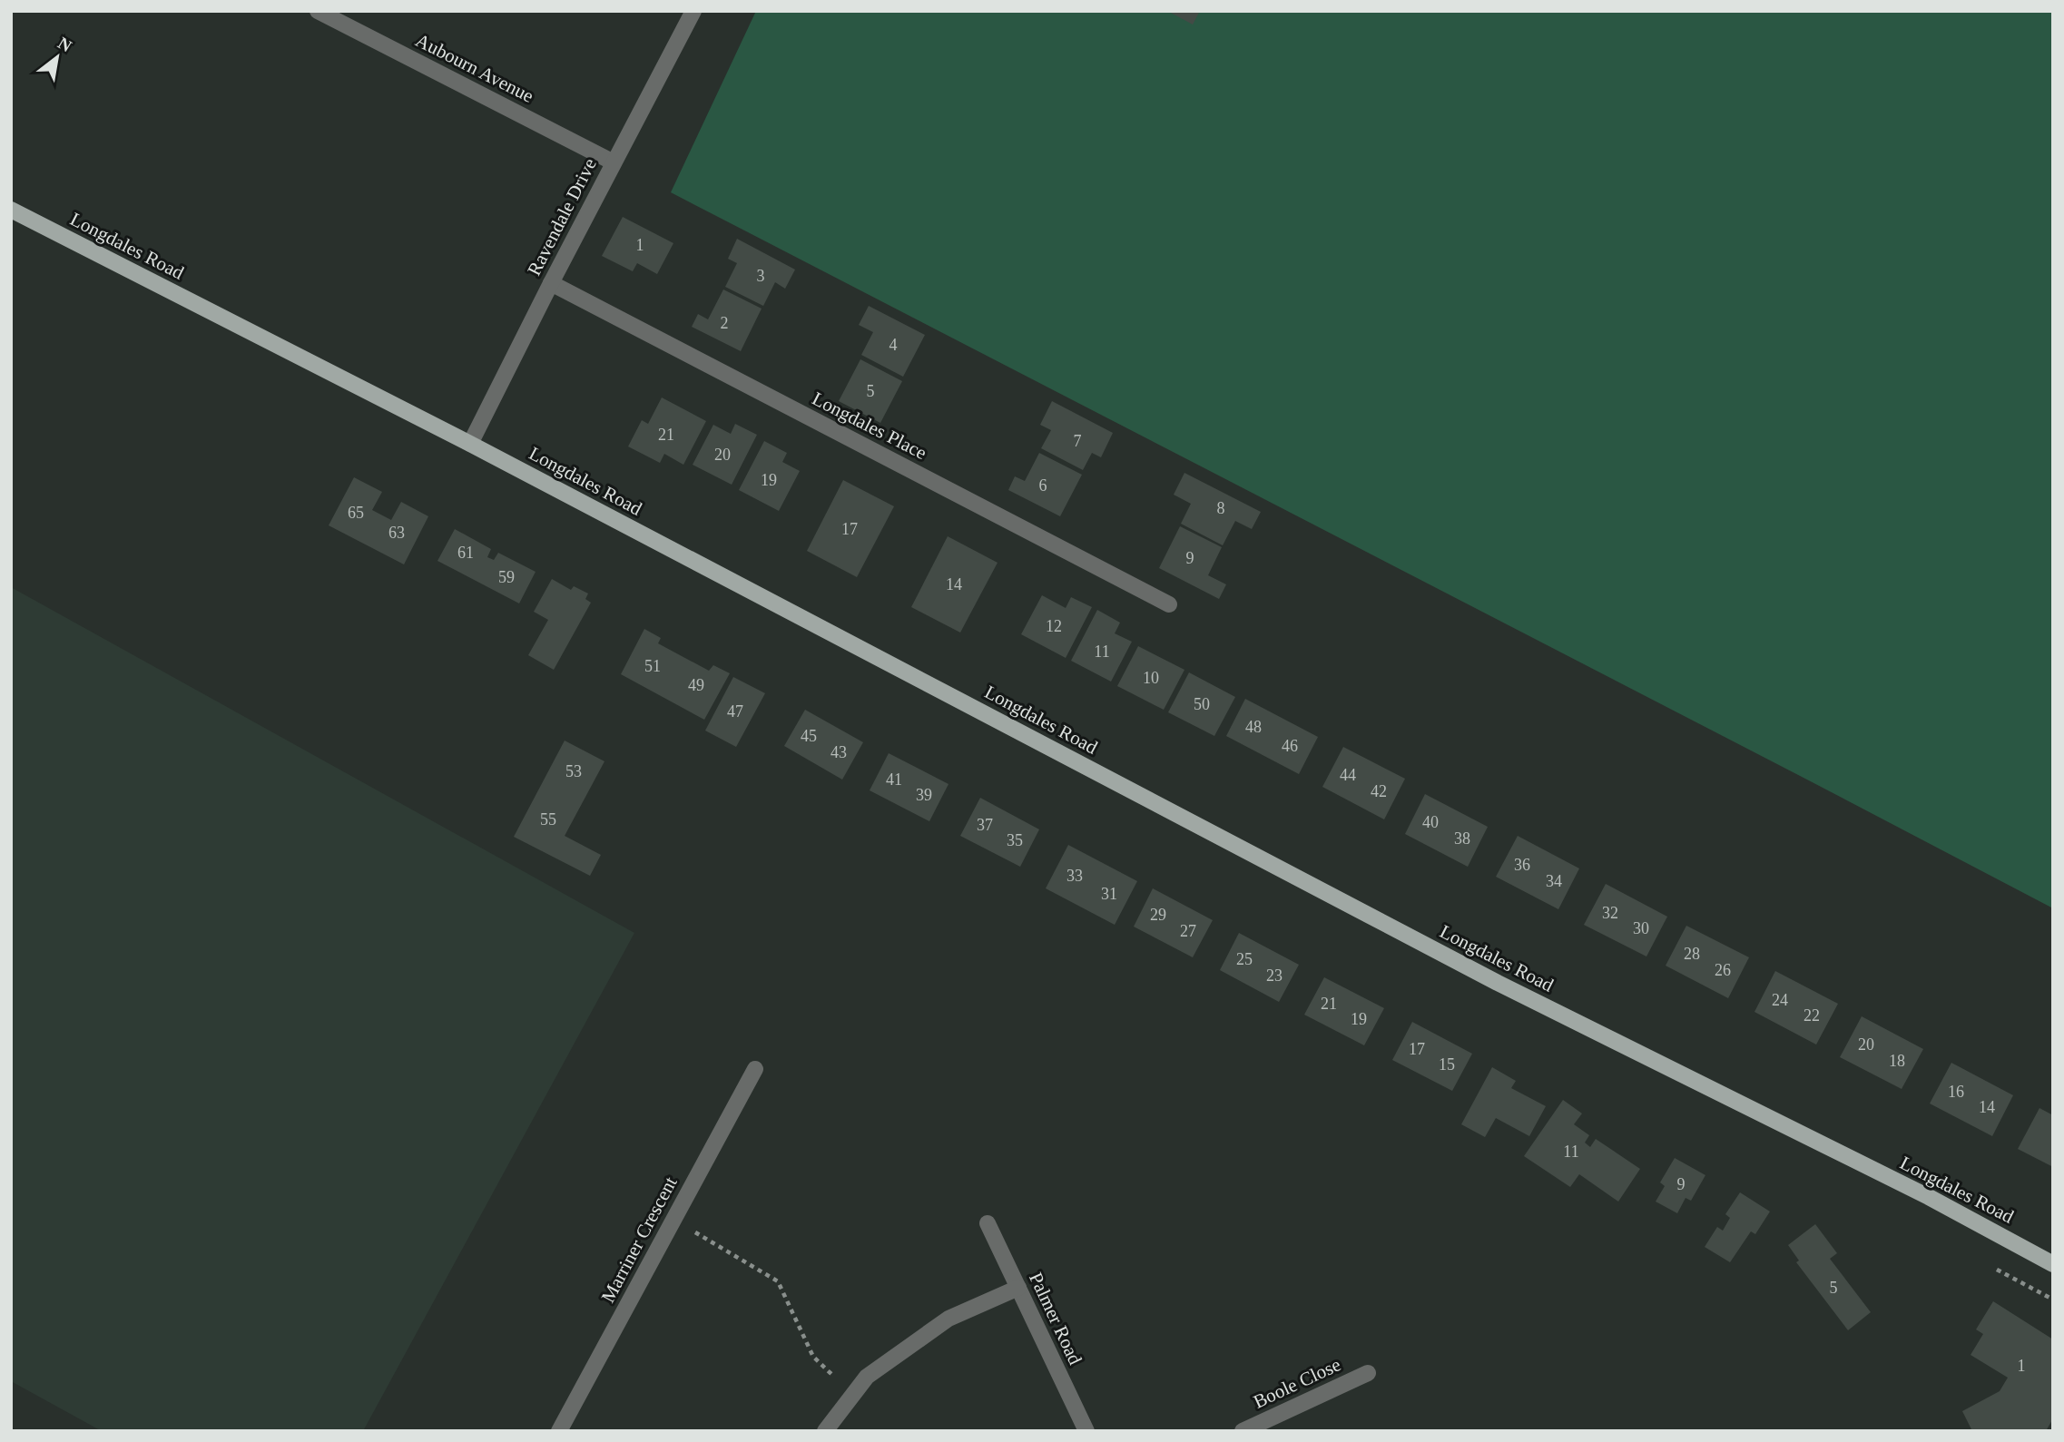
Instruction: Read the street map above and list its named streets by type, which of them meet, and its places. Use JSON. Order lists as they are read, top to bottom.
{
  "streets": {
    "main road": ["Longdales Road"],
    "street": [
      "Aubourn Avenue",
      "Ravendale Drive",
      "Longdales Place",
      "Marriner Crescent",
      "Palmer Road",
      "Boole Close"
    ]
  },
  "crossings": [
    ["Aubourn Avenue", "Ravendale Drive"],
    ["Ravendale Drive", "Longdales Road"],
    ["Ravendale Drive", "Longdales Place"]
  ],
  "house_numbers": [
    "1",
    "3",
    "2",
    "4",
    "5",
    "21",
    "7",
    "20",
    "19",
    "6",
    "8",
    "65",
    "17",
    "63",
    "61",
    "9",
    "59",
    "14",
    "12",
    "11",
    "51",
    "10",
    "49",
    "50",
    "47",
    "48",
    "45",
    "46",
    "43",
    "53",
    "44",
    "41",
    "42",
    "39",
    "55",
    "40",
    "37",
    "38",
    "35",
    "36",
    "33",
    "34",
    "31",
    "32",
    "29",
    "30",
    "27",
    "28",
    "25",
    "26",
    "23",
    "24",
    "21",
    "22",
    "19",
    "20",
    "17",
    "18",
    "15",
    "16",
    "14",
    "11",
    "9",
    "5",
    "1"
  ],
  "north": "top right"
}
